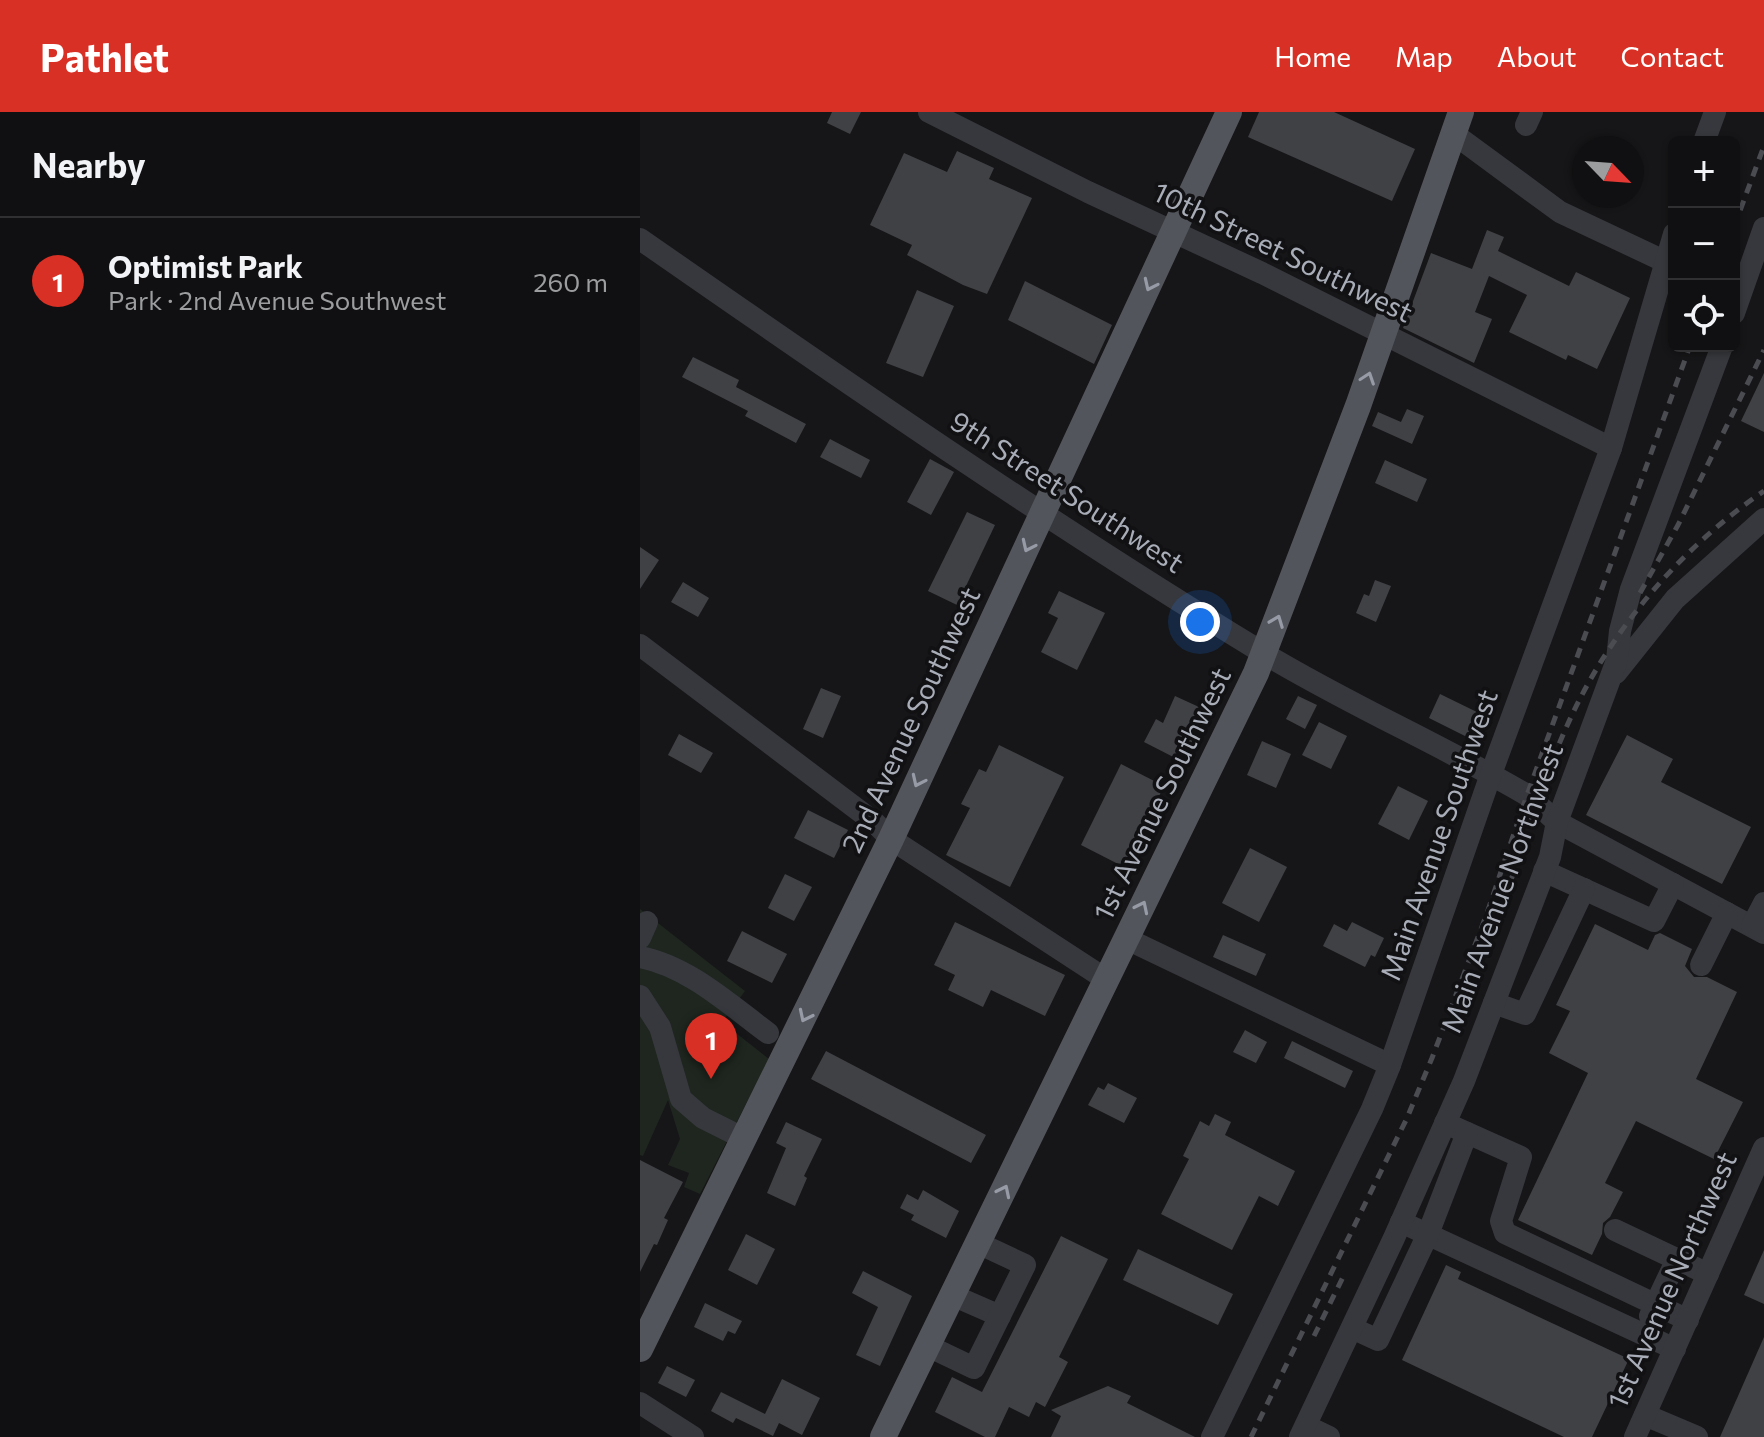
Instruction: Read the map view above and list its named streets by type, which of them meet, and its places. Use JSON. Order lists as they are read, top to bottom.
{
  "streets": {
    "main road": ["2nd Avenue Southwest", "1st Avenue Southwest"],
    "street": [
      "10th Street Southwest",
      "9th Street Southwest",
      "Main Avenue Southwest",
      "Main Avenue Northwest",
      "1st Avenue Northwest"
    ]
  },
  "crossings": [
    ["10th Street Southwest", "2nd Avenue Southwest"],
    ["10th Street Southwest", "1st Avenue Southwest"],
    ["10th Street Southwest", "Main Avenue Southwest"],
    ["9th Street Southwest", "2nd Avenue Southwest"],
    ["9th Street Southwest", "1st Avenue Southwest"],
    ["9th Street Southwest", "Main Avenue Southwest"],
    ["9th Street Southwest", "Main Avenue Northwest"]
  ],
  "one_way": ["2nd Avenue Southwest", "1st Avenue Southwest"],
  "north": "bottom right",
  "page": {
    "header": "Pathlet",
    "nav": [
      "Home",
      "Map",
      "About",
      "Contact"
    ],
    "heading": "Nearby",
    "map_buttons": ["+", "−"],
    "list": [
      {
        "mark": "1",
        "name": "Optimist Park",
        "note": "Park · 2nd Avenue Southwest",
        "value": "260 m"
      }
    ],
    "pins": "1"
  }
}
